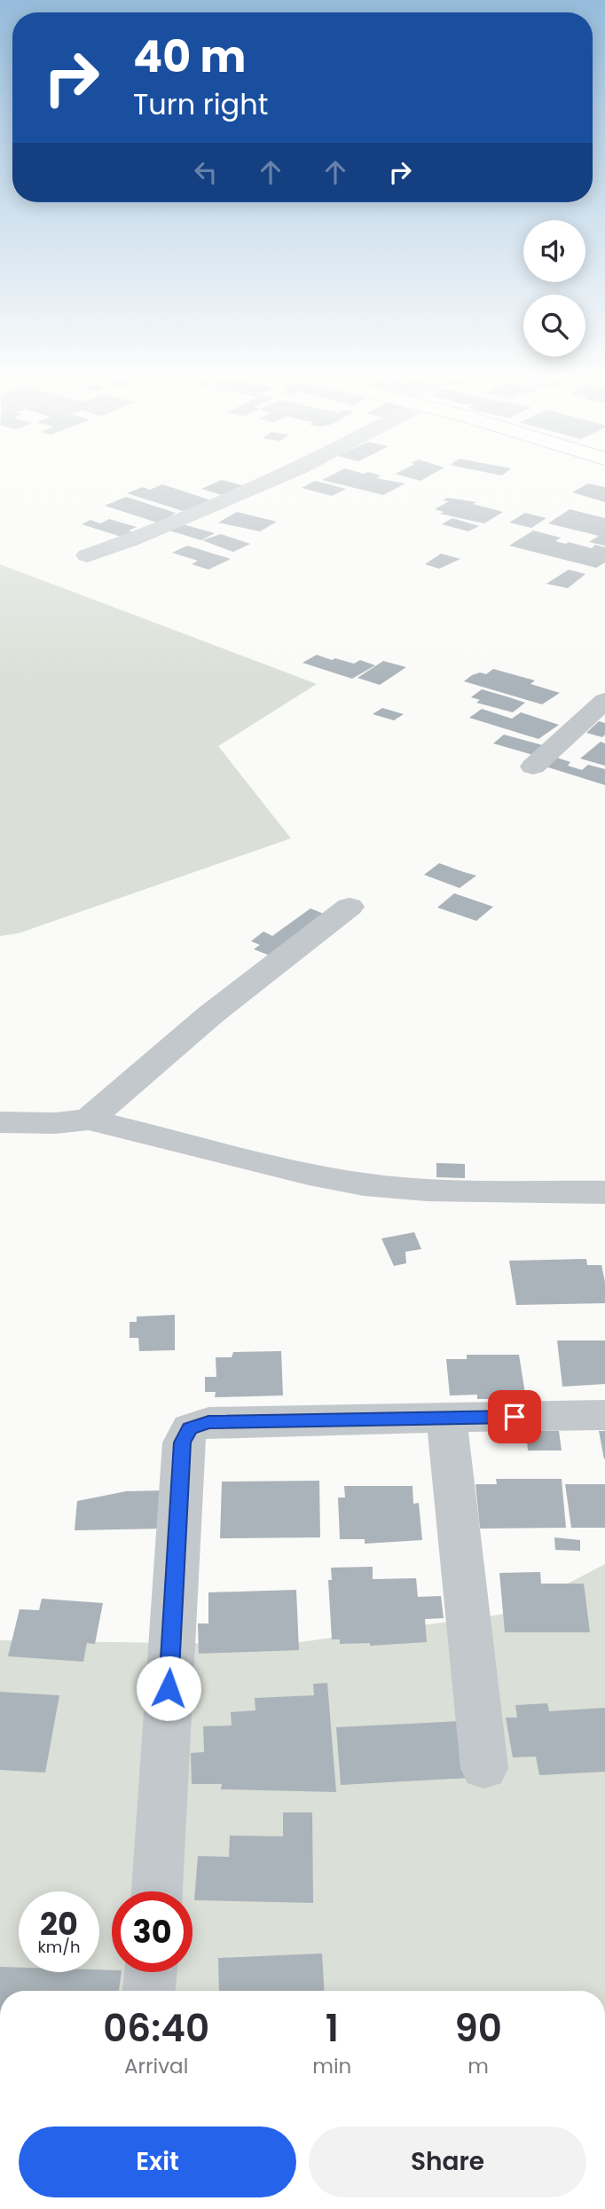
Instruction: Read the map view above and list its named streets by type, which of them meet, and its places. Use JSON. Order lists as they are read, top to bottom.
{
  "page": {
    "turn": ["40 m", "Turn right"],
    "speed": "20 km/h",
    "limit": "30",
    "eta": [
      "06:40",
      "Arrival",
      "1",
      "min",
      "90",
      "m"
    ],
    "buttons": ["Exit", "Share"]
  }
}
